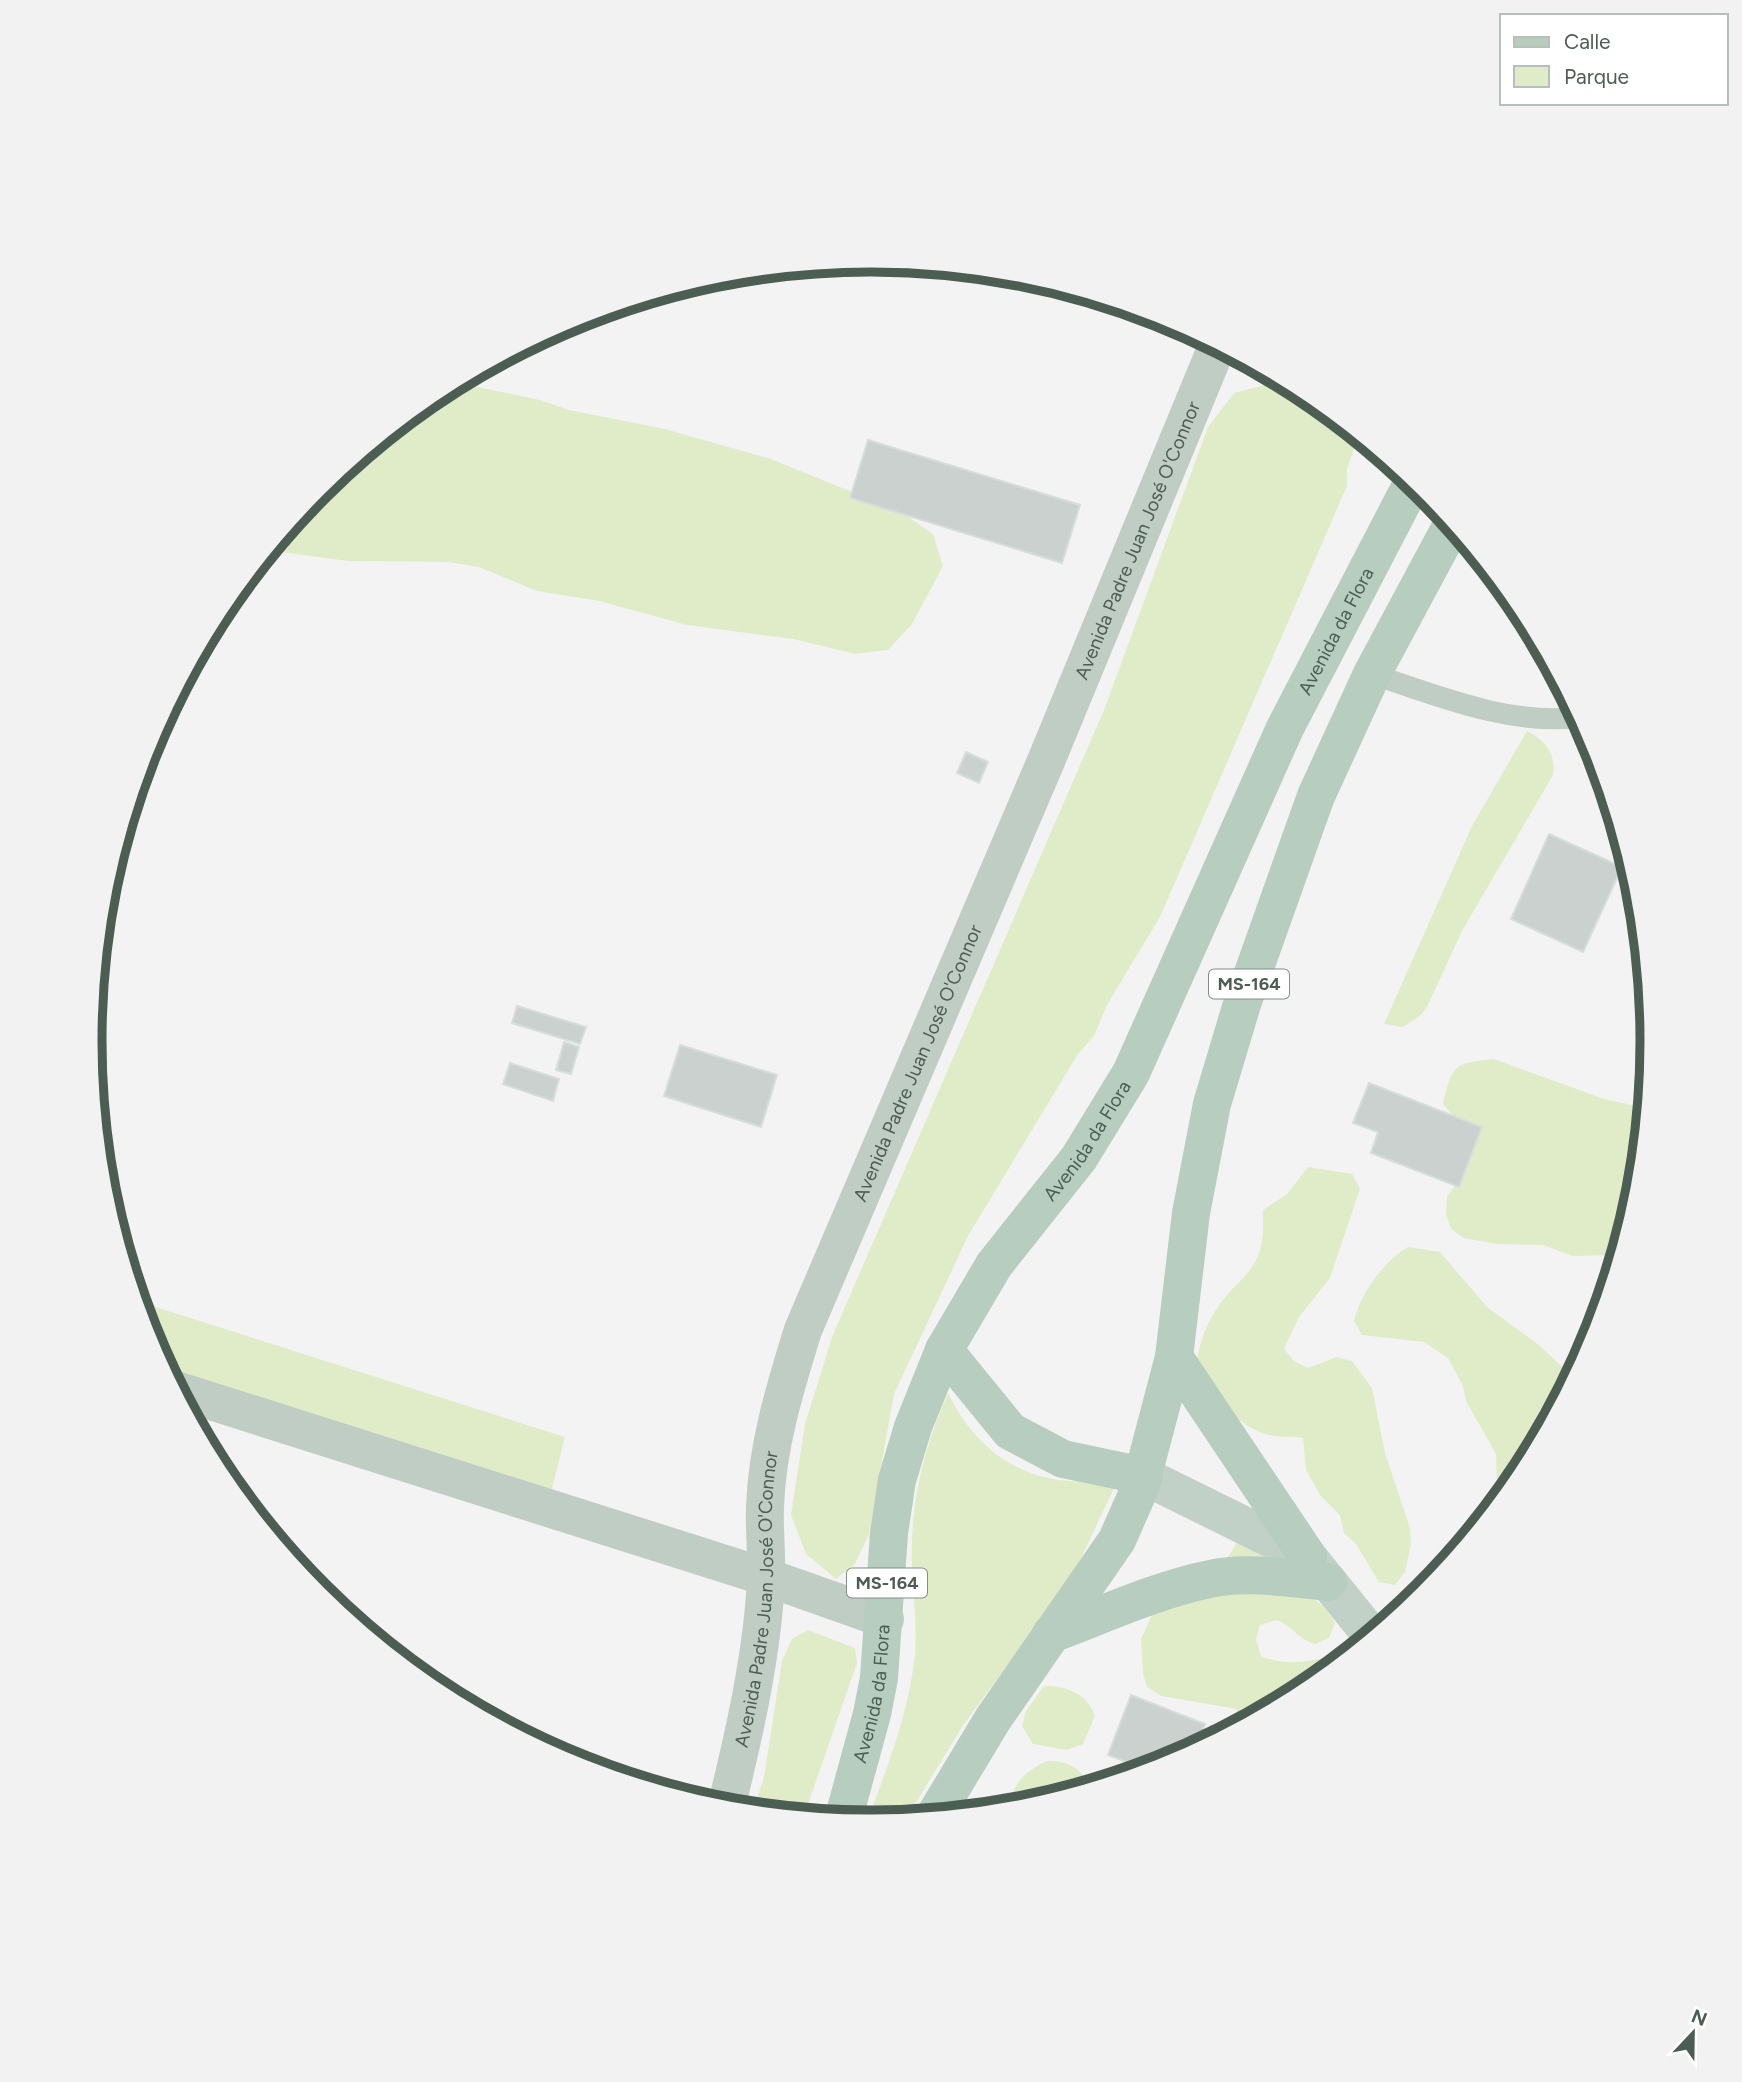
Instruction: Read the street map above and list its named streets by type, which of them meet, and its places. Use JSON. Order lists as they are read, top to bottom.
{
  "streets": {
    "main road": ["Avenida da Flora", "MS-164"],
    "street": ["Avenida Padre Juan José O'Connor"]
  },
  "legend": ["Calle", "Parque"],
  "north": "top"
}
